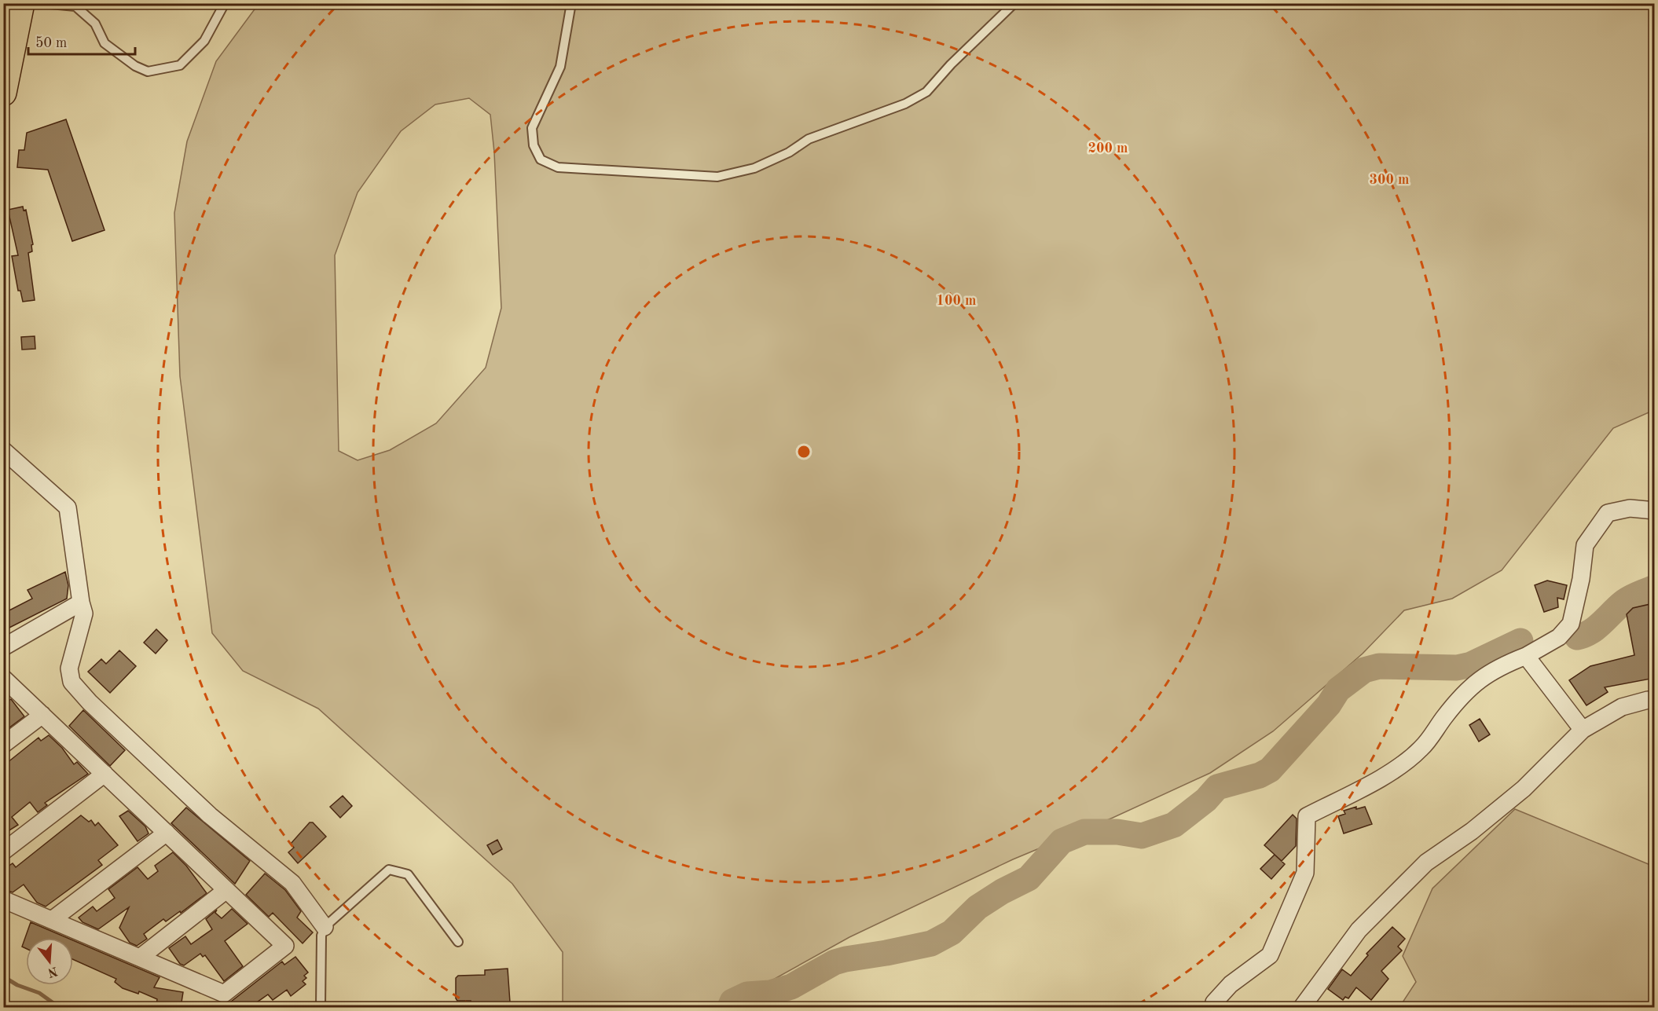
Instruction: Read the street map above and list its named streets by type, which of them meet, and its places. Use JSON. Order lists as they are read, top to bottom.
{
  "scale_bar": "50 m",
  "north": "bottom",
  "rings": ["200 m", "300 m", "100 m"]
}
